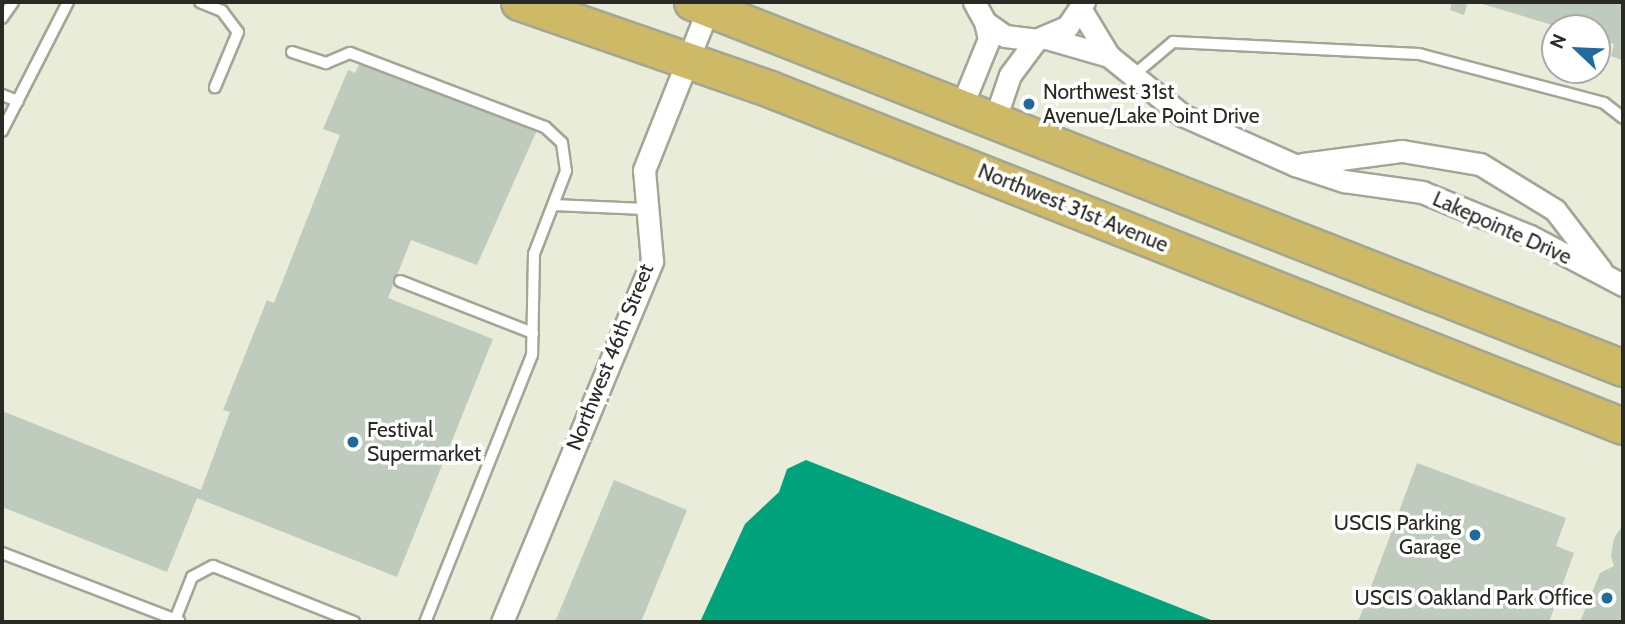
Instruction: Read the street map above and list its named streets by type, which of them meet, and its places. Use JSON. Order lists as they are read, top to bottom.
{
  "streets": {
    "main road": ["Northwest 31st Avenue"],
    "street": ["Lakepointe Drive", "Northwest 46th Street"]
  },
  "crossings": [
    ["Northwest 31st Avenue", "Northwest 46th Street"]
  ],
  "places": [
    "Northwest 31st Avenue/Lake Point Drive",
    "Festival Supermarket",
    "USCIS Parking Garage",
    "USCIS Oakland Park Office"
  ],
  "north": "top left"
}
